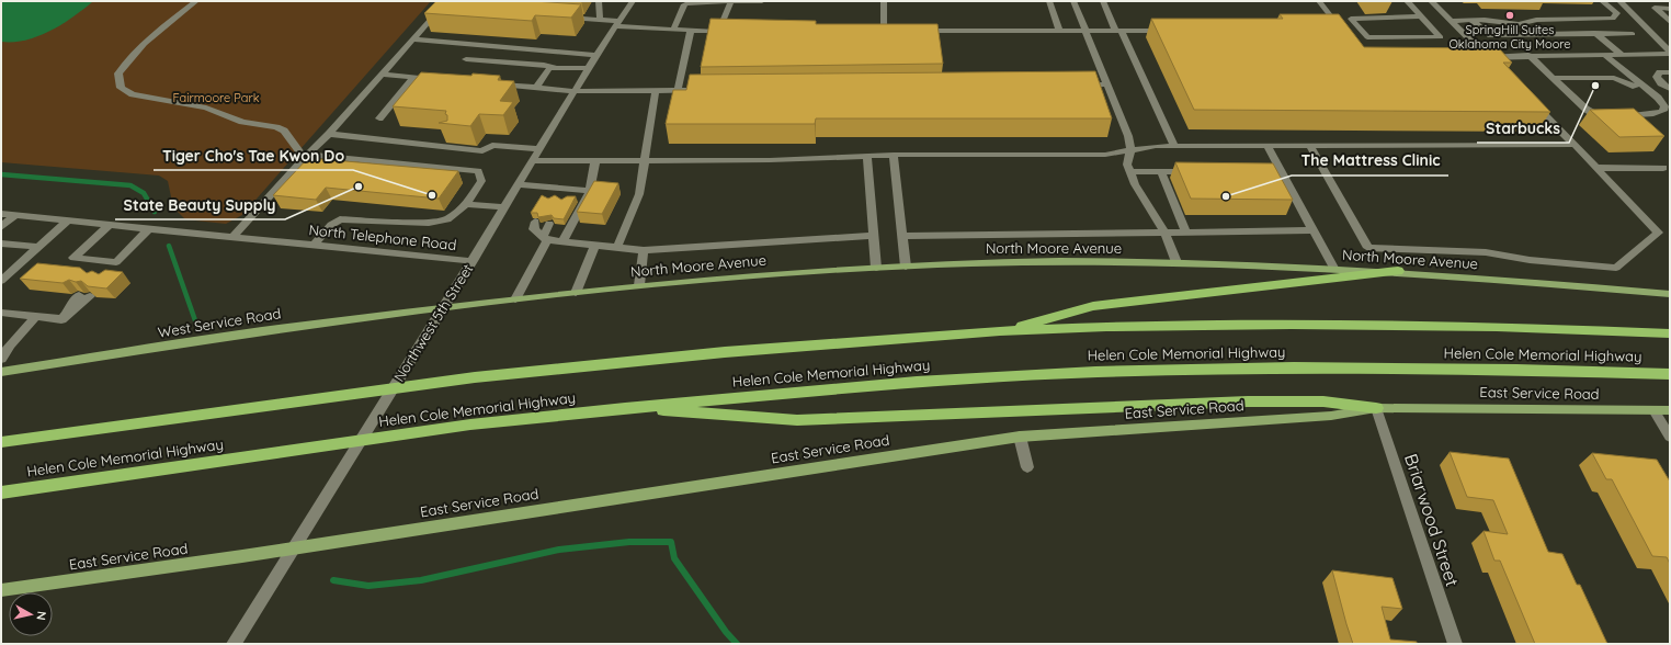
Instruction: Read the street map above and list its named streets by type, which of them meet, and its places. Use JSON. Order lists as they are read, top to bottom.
{
  "streets": {
    "highway": ["Helen Cole Memorial Highway"],
    "main road": ["North Moore Avenue", "West Service Road", "East Service Road"],
    "street": ["North Telephone Road", "Northwest 5th Street", "Briarwood Street"]
  },
  "crossings": [
    ["North Telephone Road", "Northwest 5th Street"],
    ["North Moore Avenue", "West Service Road"],
    ["North Moore Avenue", "Northwest 5th Street"],
    ["West Service Road", "Northwest 5th Street"],
    ["Northwest 5th Street", "East Service Road"],
    ["East Service Road", "Briarwood Street"]
  ],
  "parks": ["Fairmoore Park"],
  "places": [
    "SpringHill Suites Oklahoma City Moore",
    "Starbucks",
    "State Beauty Supply",
    "Tiger Cho's Tae Kwon Do",
    "The Mattress Clinic"
  ],
  "north": "right"
}
